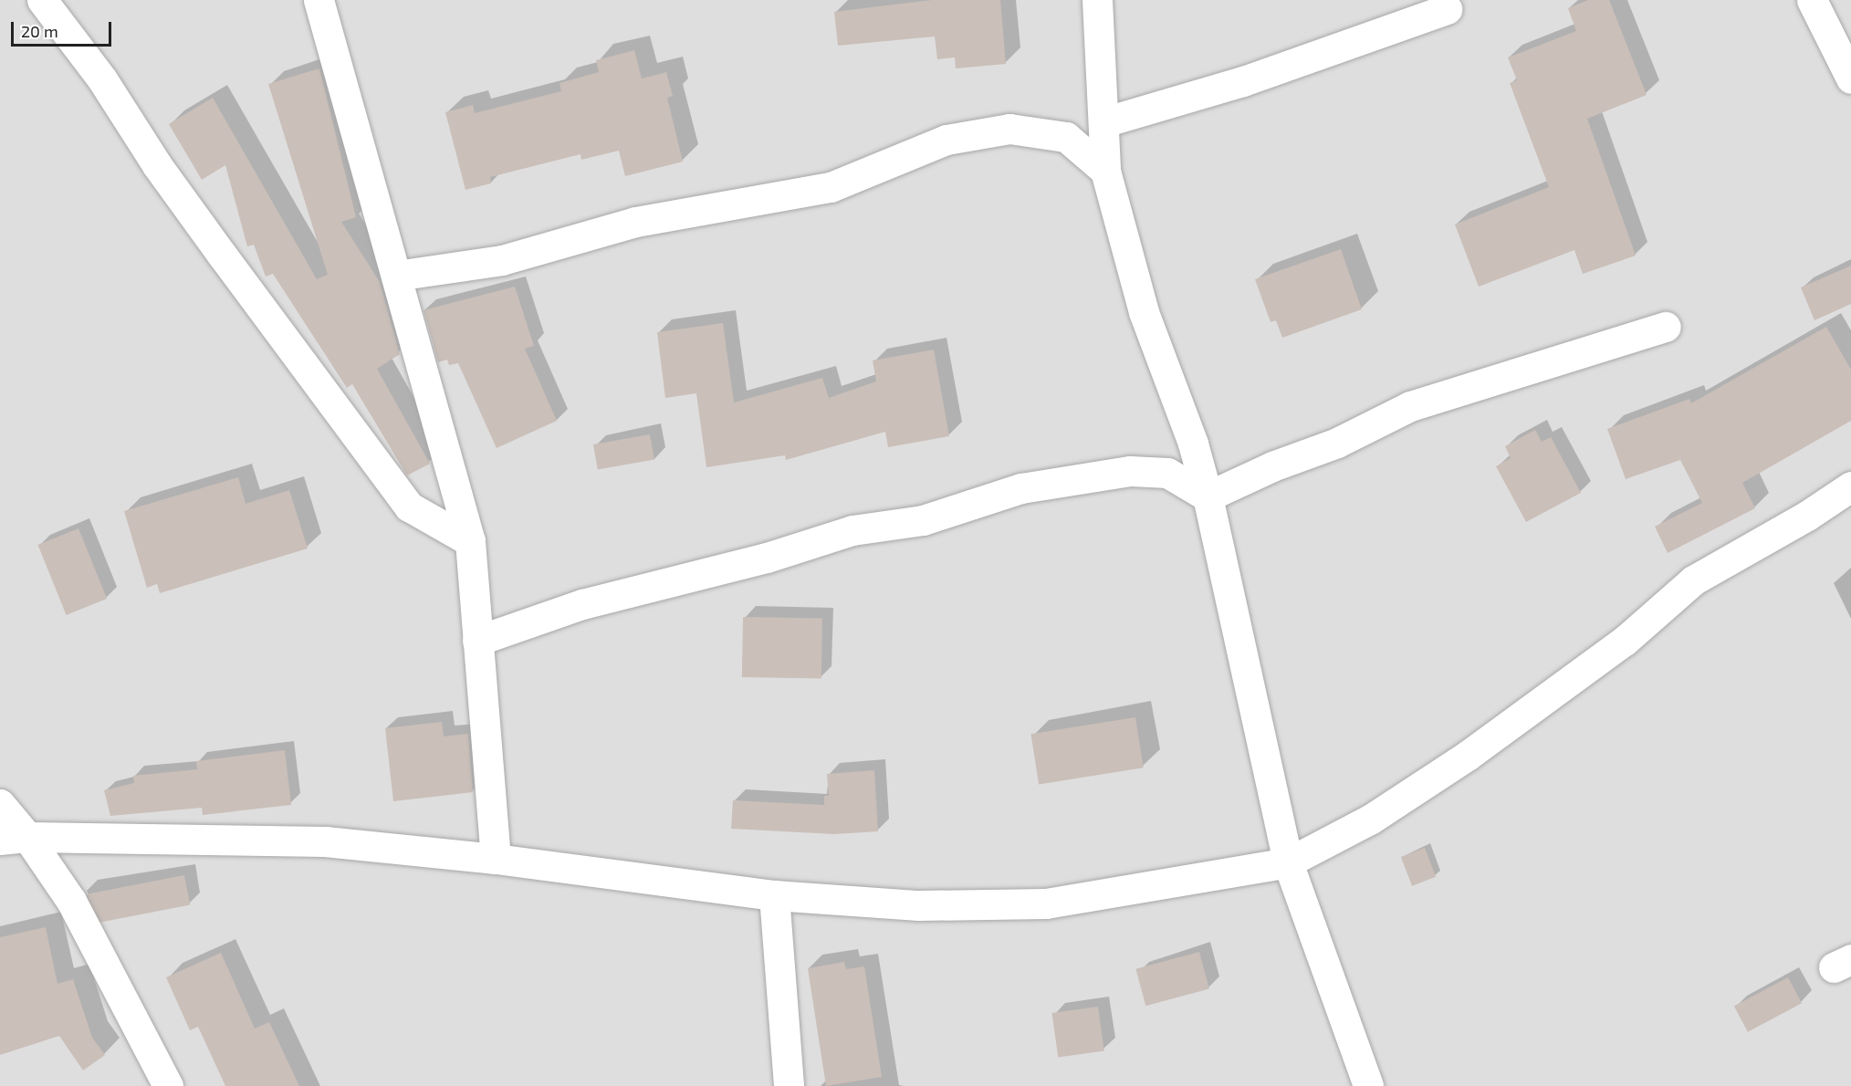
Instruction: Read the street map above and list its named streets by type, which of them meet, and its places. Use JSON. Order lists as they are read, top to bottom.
{
  "scale_bar": "20 m"
}
